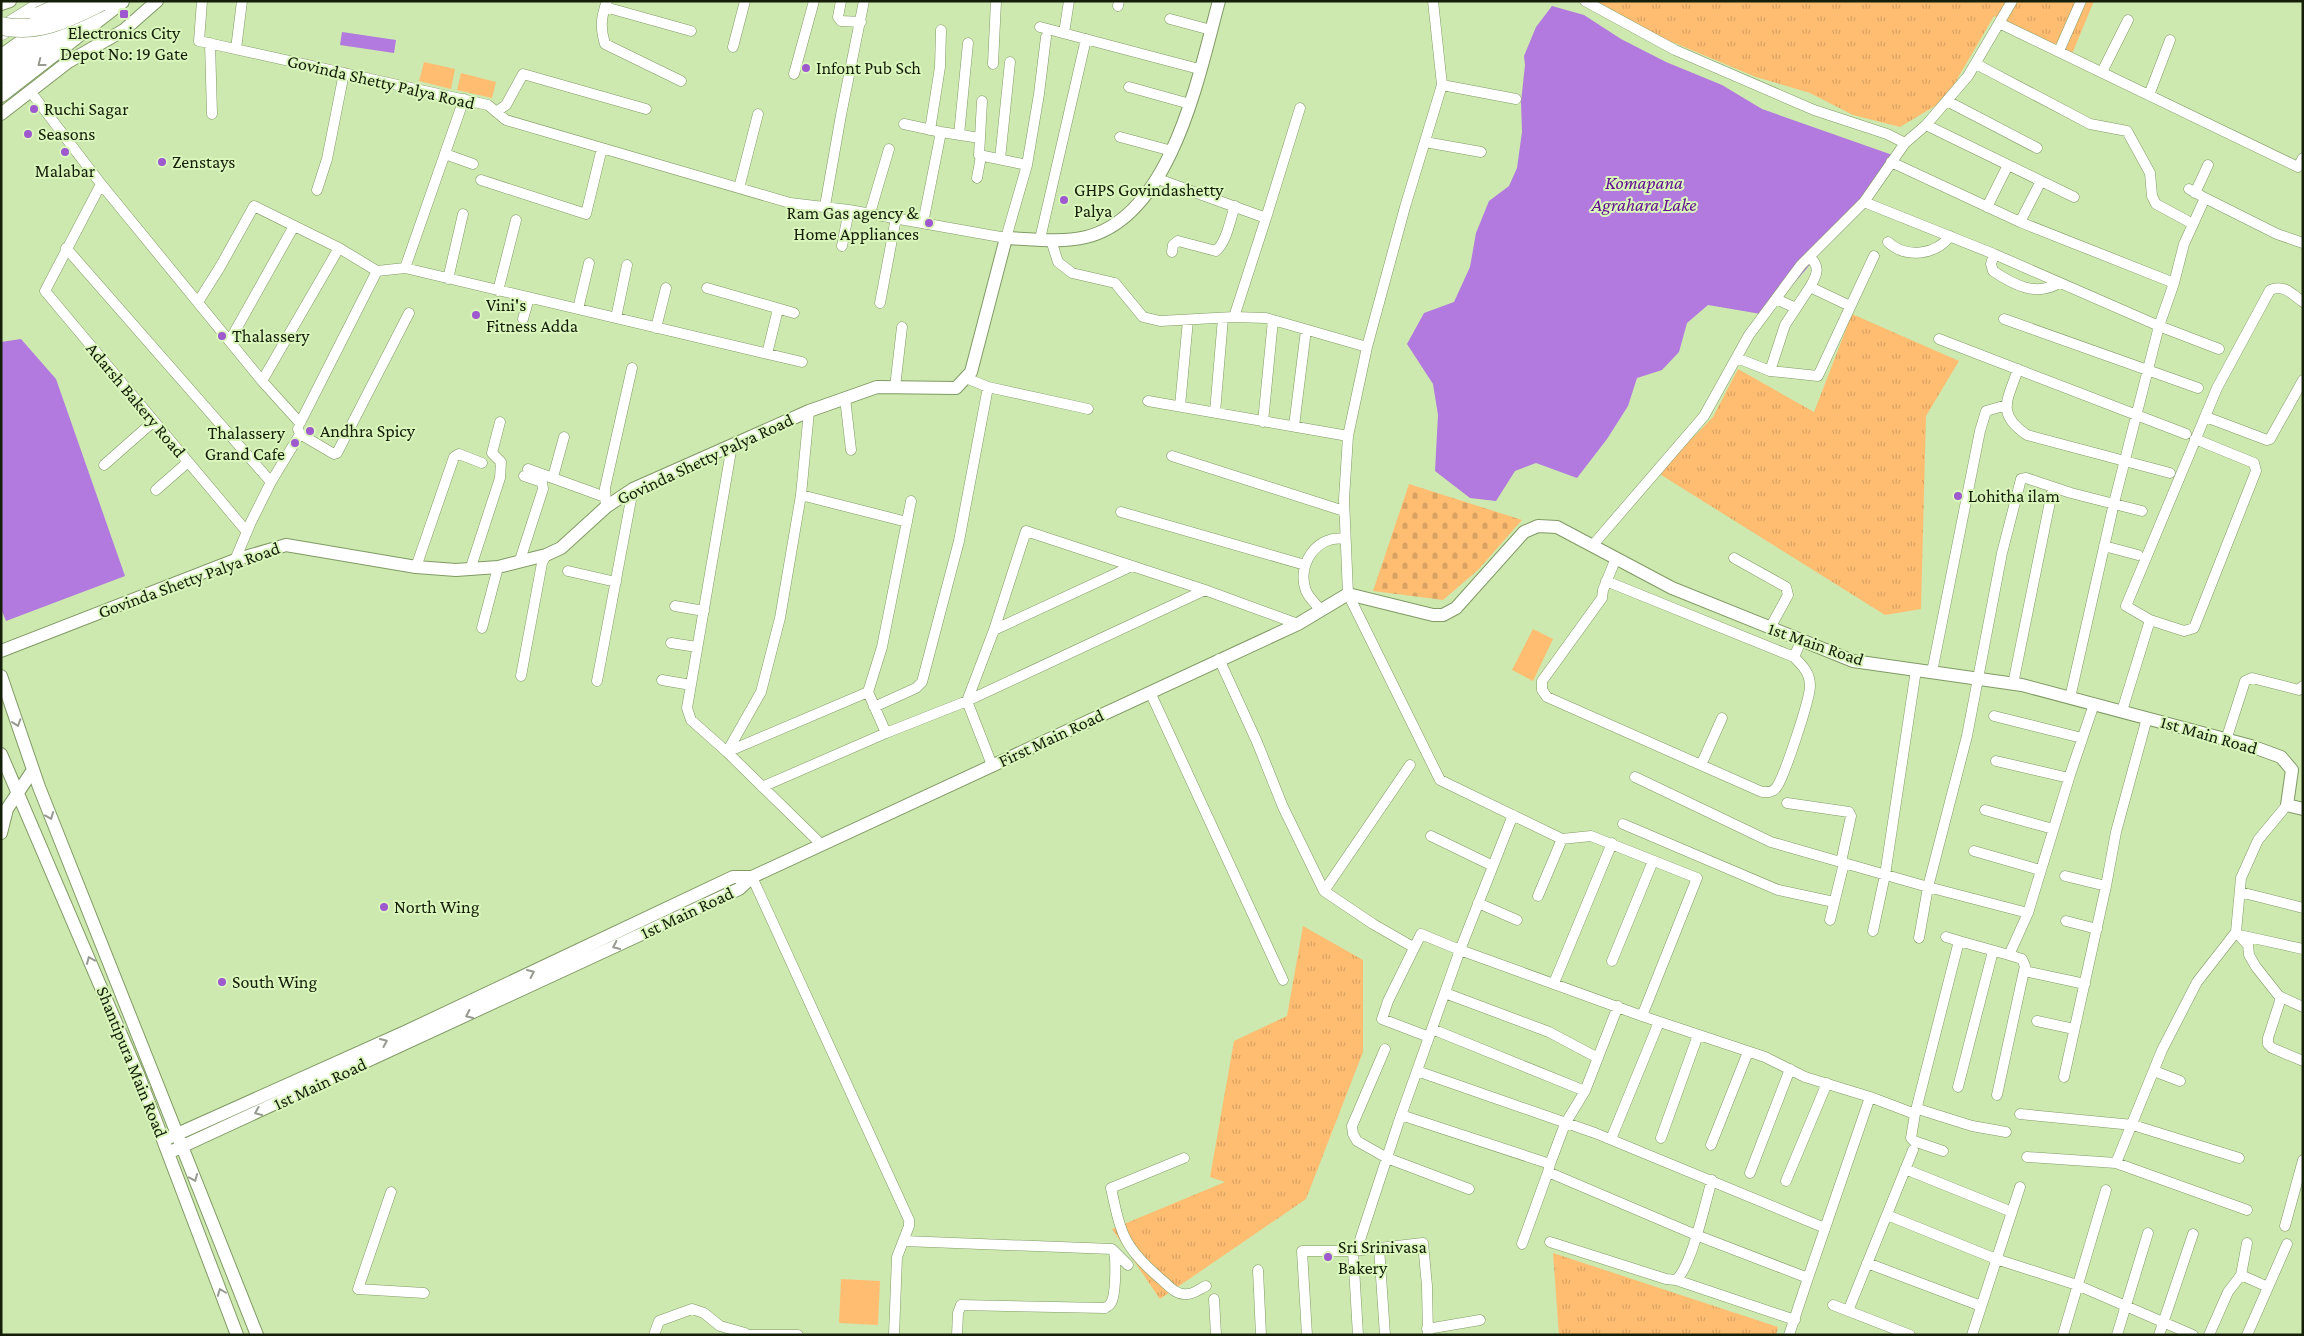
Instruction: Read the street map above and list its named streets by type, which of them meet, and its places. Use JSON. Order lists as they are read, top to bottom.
{
  "streets": {
    "street": [
      "Govinda Shetty Palya Road",
      "Adarsh Bakery Road",
      "1st Main Road",
      "First Main Road",
      "Shantipura Main Road"
    ]
  },
  "crossings": [
    ["1st Main Road", "First Main Road"],
    ["1st Main Road", "Shantipura Main Road"]
  ],
  "water": ["Komapana Agrahara Lake"],
  "places": {
    "transit": ["Electronics City Depot No: 19 Gate"],
    "other": [
      "Infont Pub Sch",
      "Ruchi Sagar",
      "Seasons",
      "Malabar",
      "Zenstays",
      "GHPS Govindashetty Palya",
      "Ram Gas agency & Home Appliances",
      "Vini's Fitness Adda",
      "Thalassery",
      "Andhra Spicy",
      "Thalassery Grand Cafe",
      "Lohitha ilam",
      "North Wing",
      "South Wing",
      "Sri Srinivasa Bakery"
    ]
  }
}
